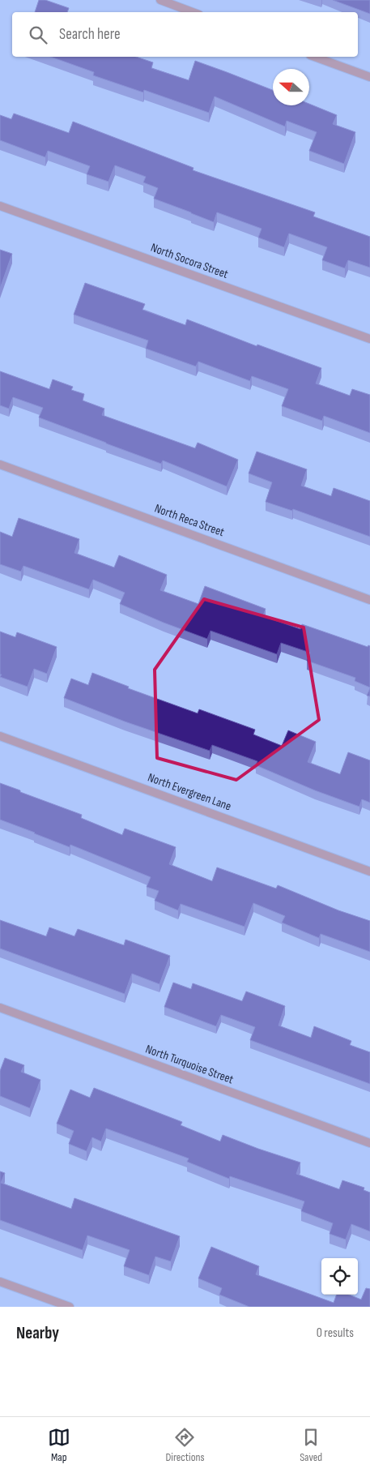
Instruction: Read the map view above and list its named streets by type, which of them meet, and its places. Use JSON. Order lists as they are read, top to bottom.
{
  "streets": {
    "street": [
      "North Socora Street",
      "North Reca Street",
      "North Evergreen Lane",
      "North Turquoise Street"
    ]
  },
  "north": "left",
  "page": {
    "search": "Search here",
    "heading": ["Nearby", "0 results"],
    "nav": ["Map", "Directions", "Saved"]
  }
}
